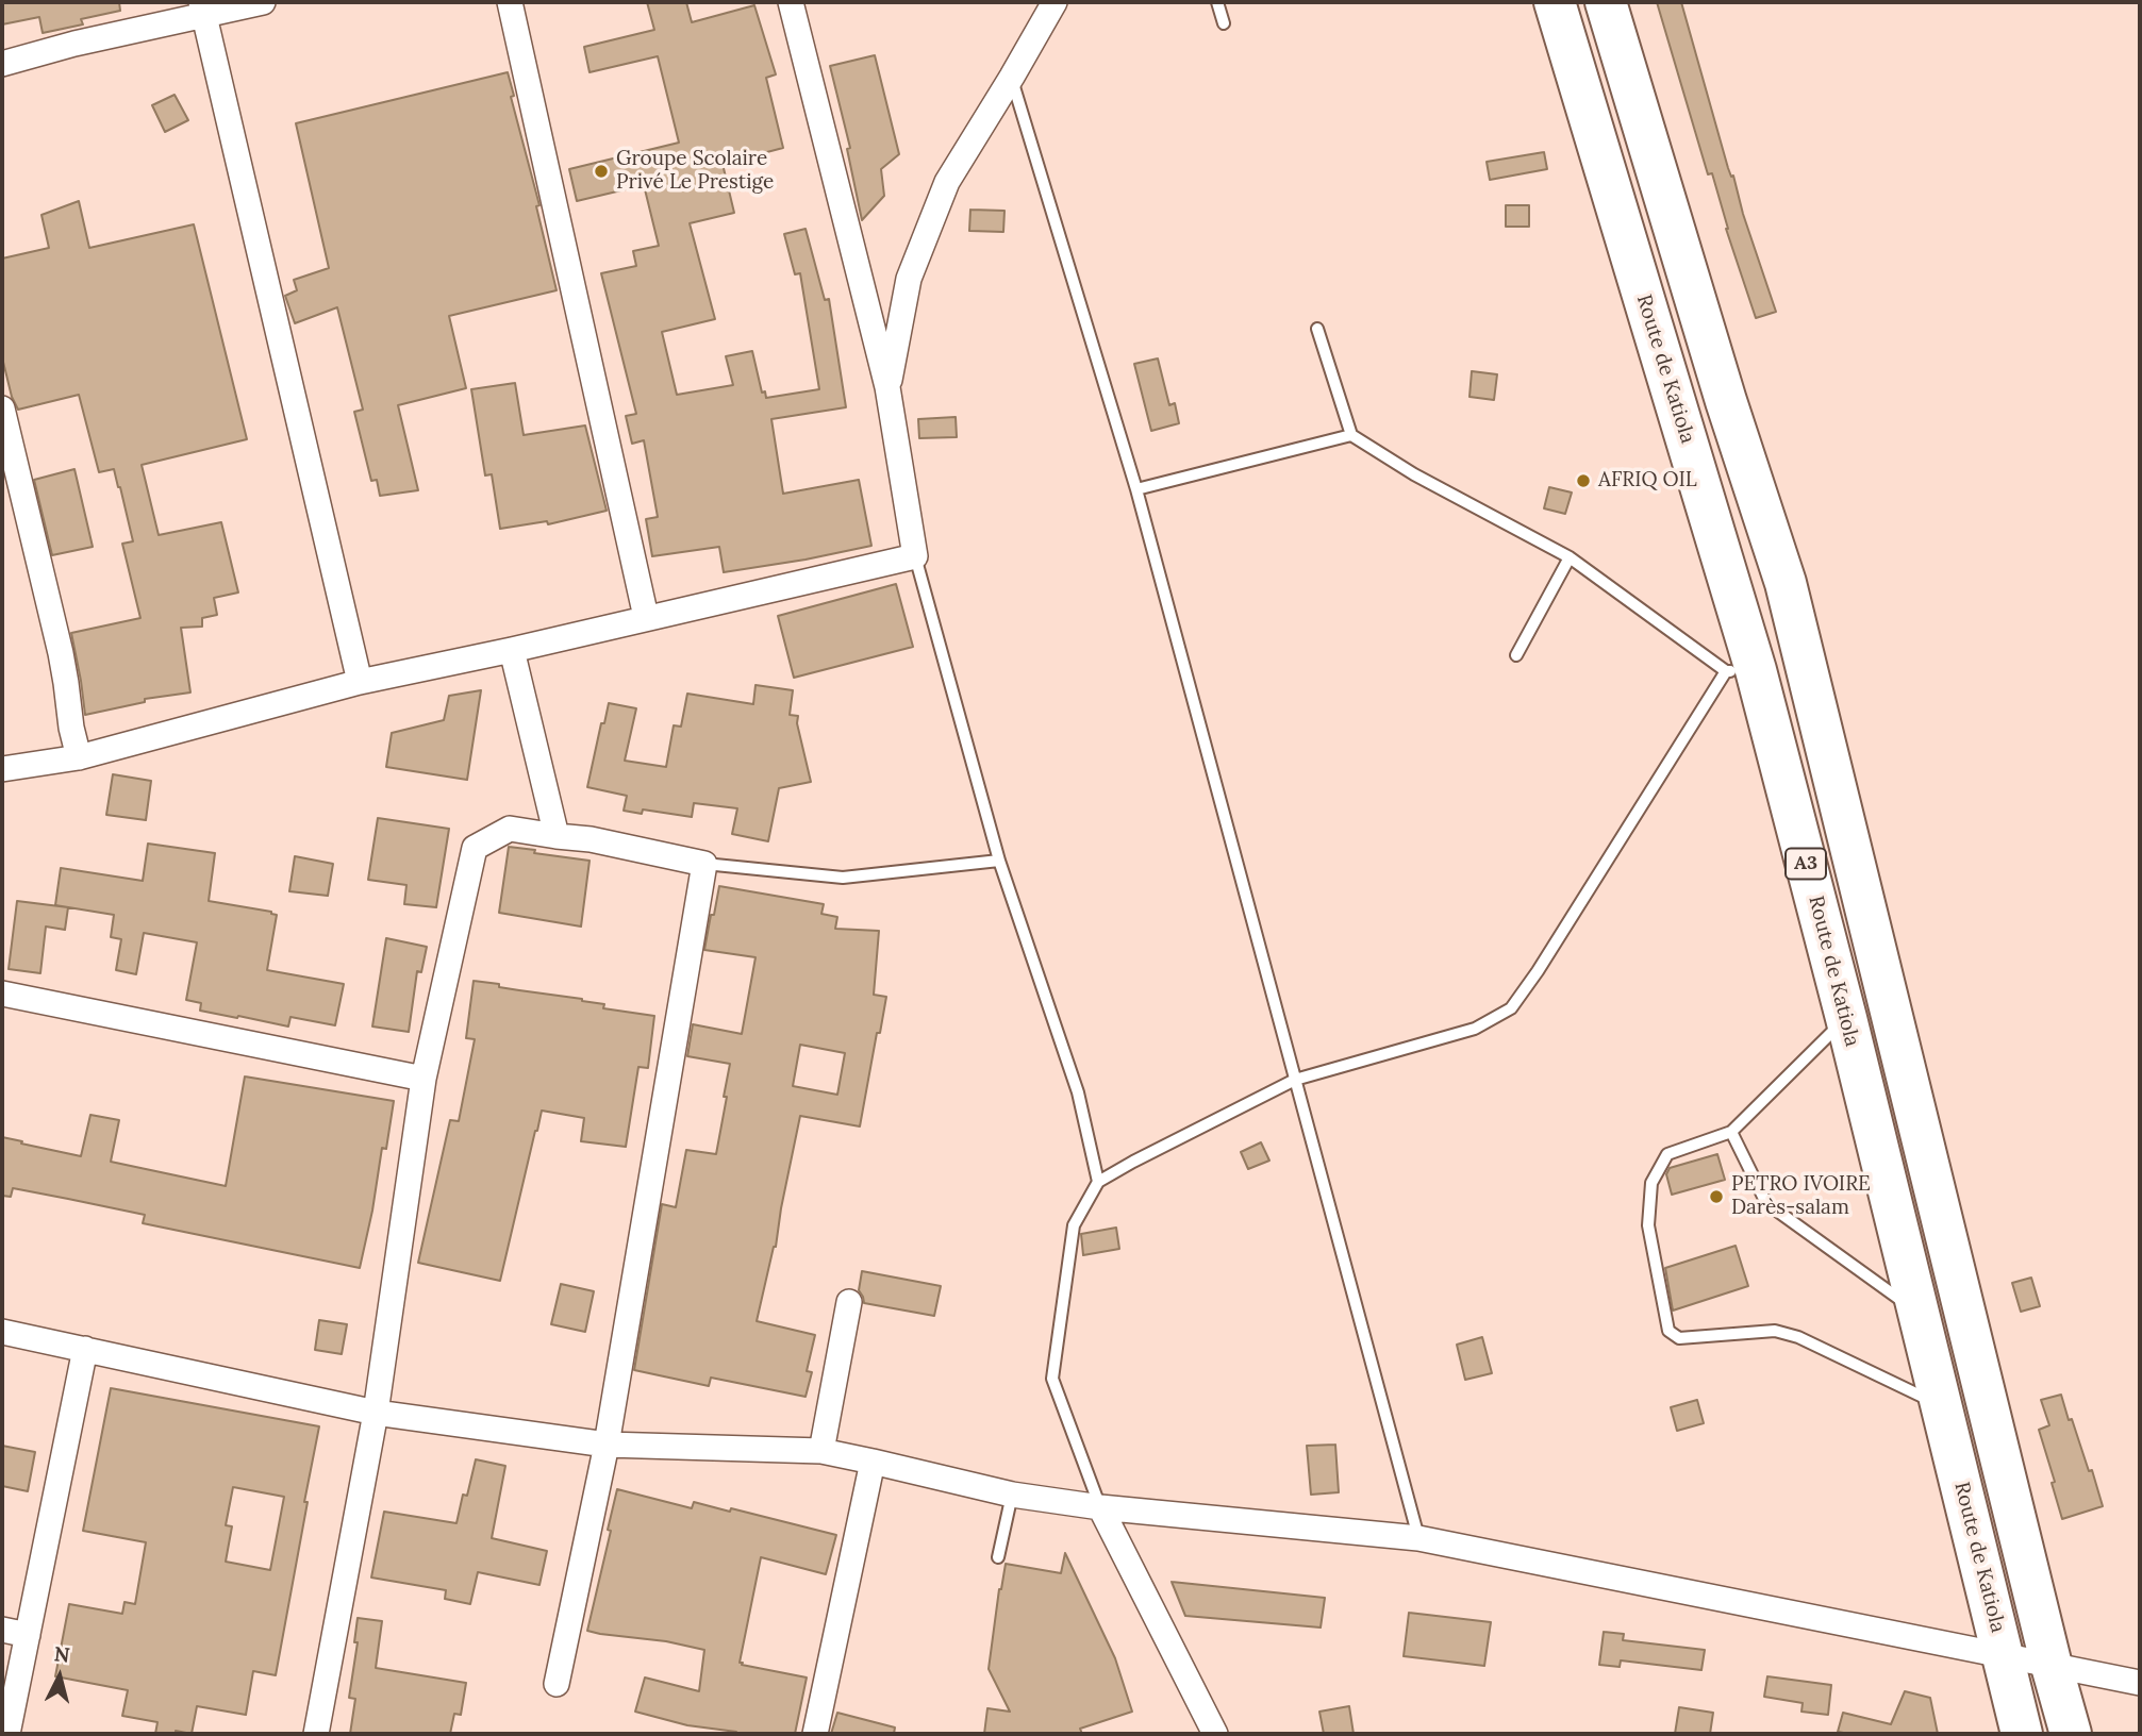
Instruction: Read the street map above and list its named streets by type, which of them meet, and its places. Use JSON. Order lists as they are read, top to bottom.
{
  "streets": {
    "highway": ["Route de Katiola", "A3"]
  },
  "places": ["Groupe Scolaire Privé Le Prestige", "AFRIQ OIL", "PETRO IVOIRE Darès-salam"],
  "north": "top"
}
